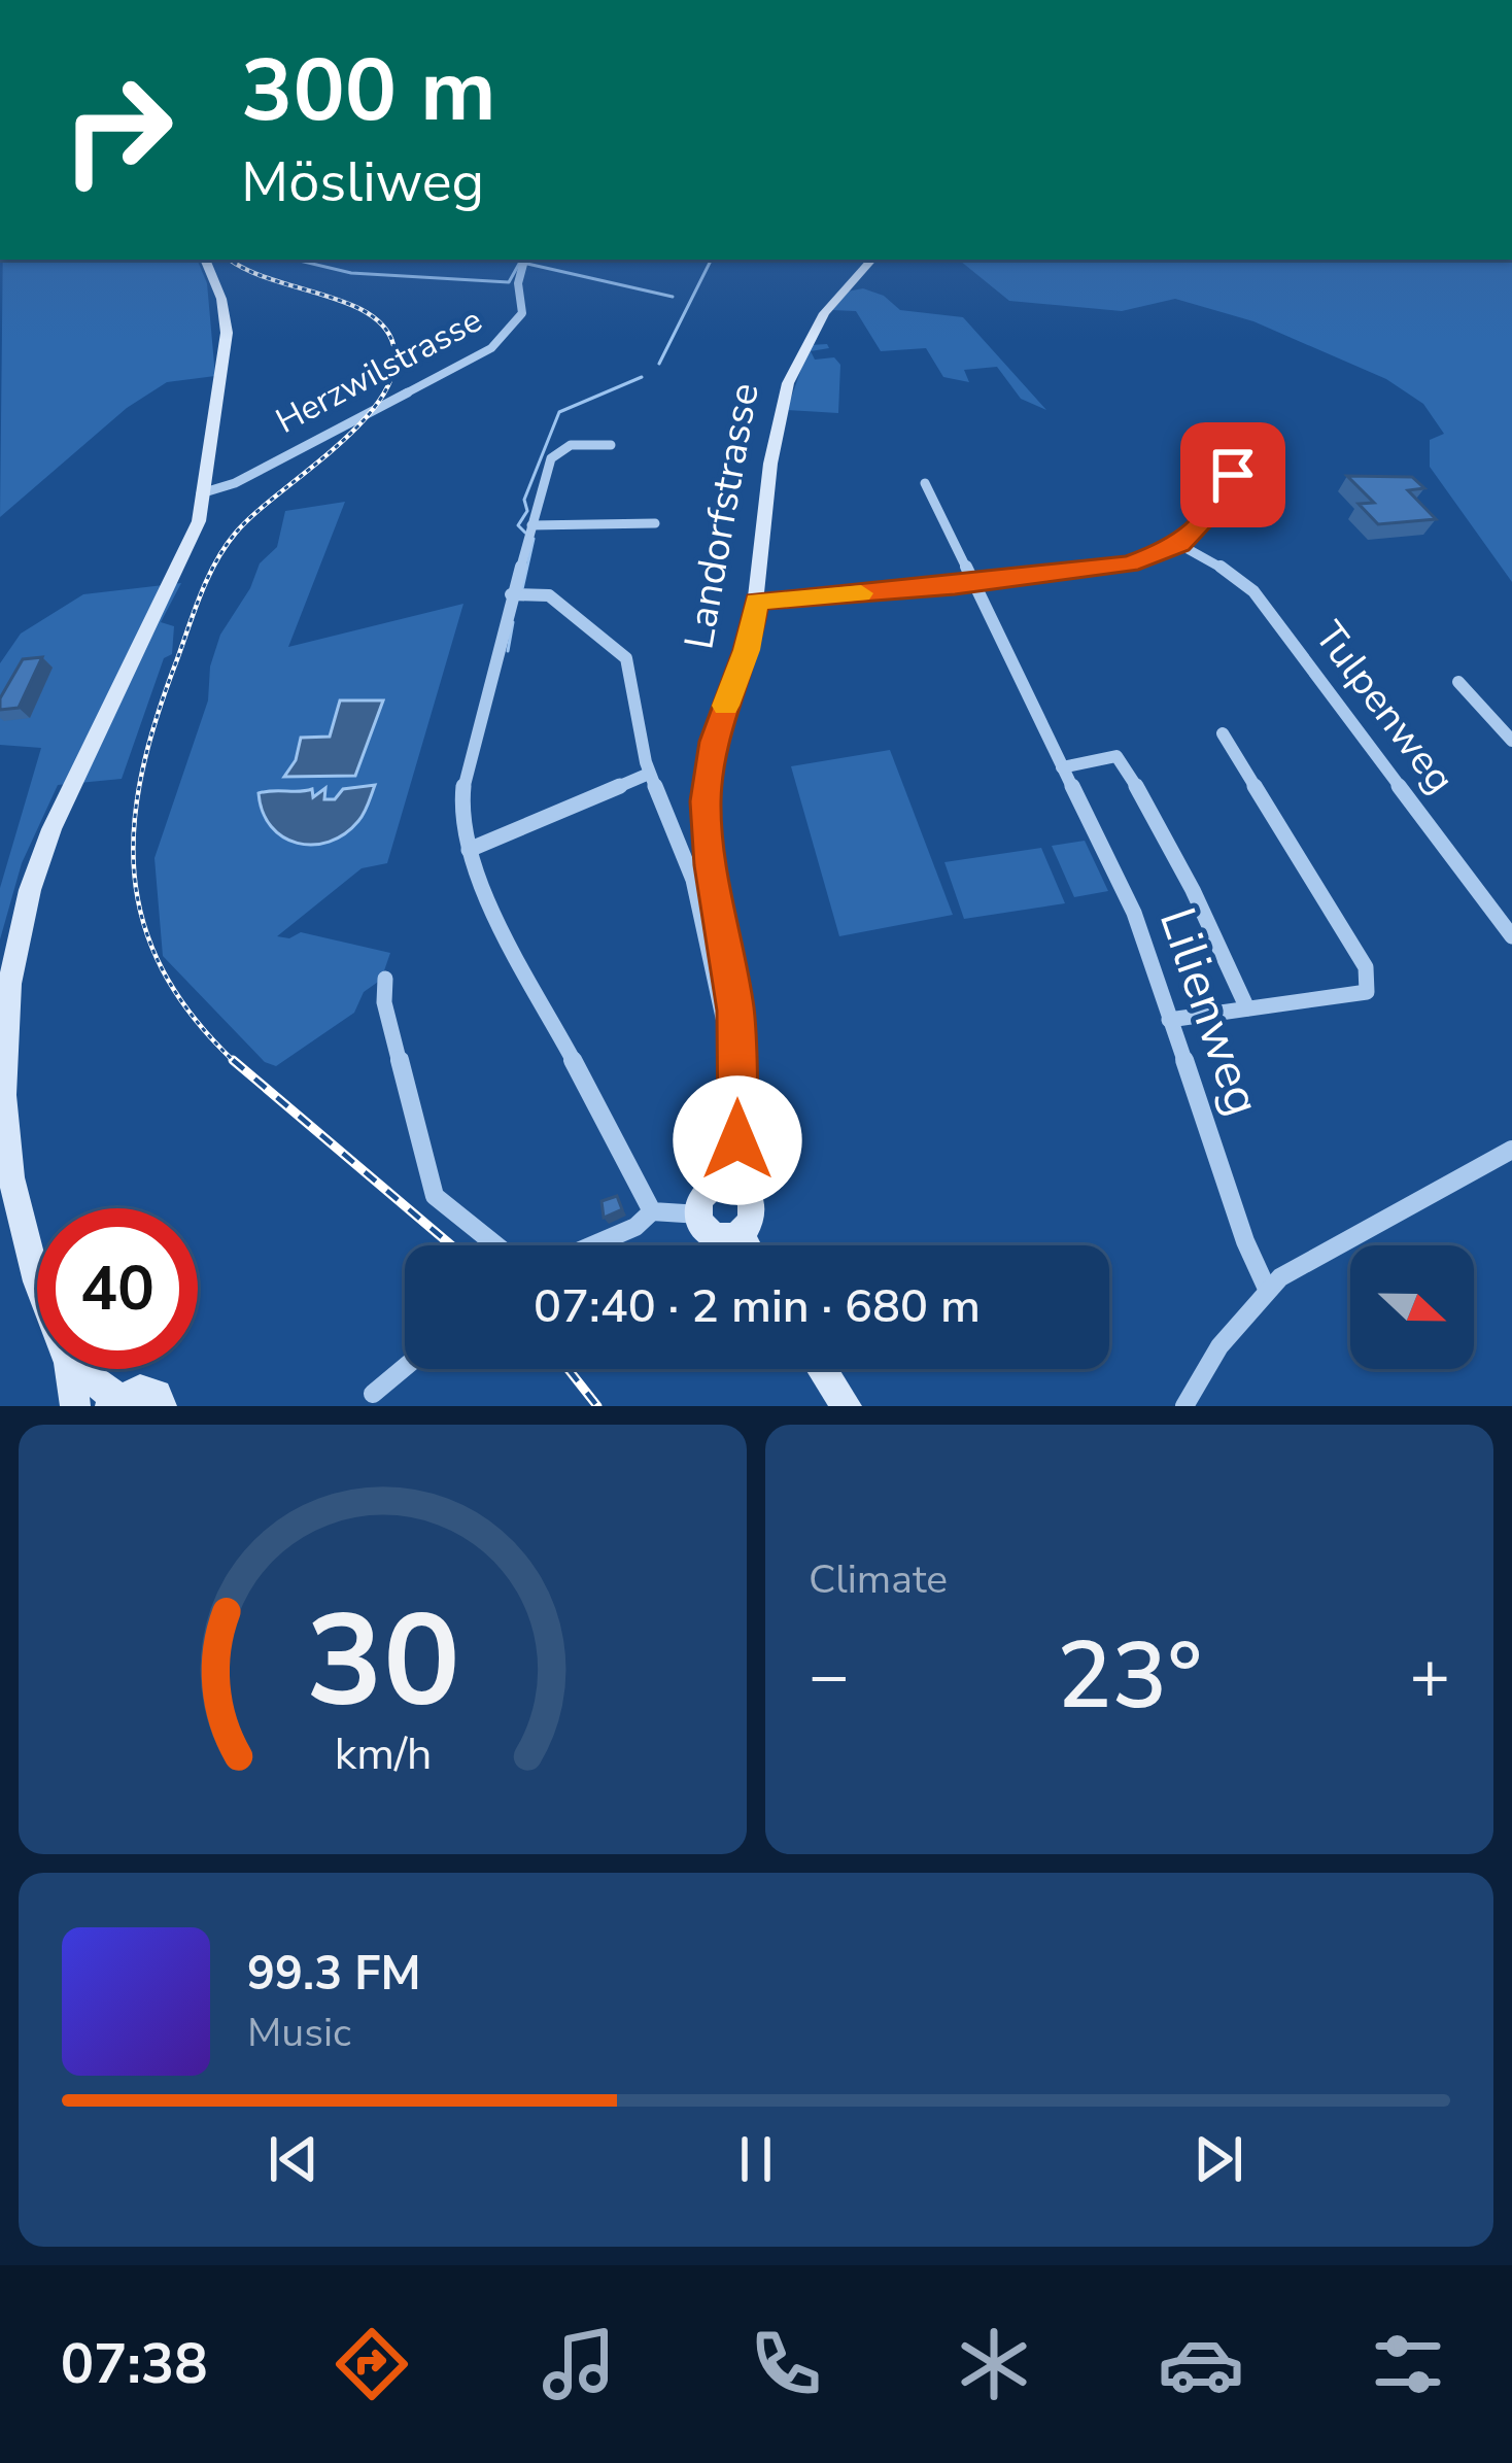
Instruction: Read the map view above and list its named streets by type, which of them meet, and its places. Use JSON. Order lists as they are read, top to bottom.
{
  "streets": {
    "main road": ["Landorfstrasse"],
    "street": ["Herzwilstrasse", "Tulpenweg", "Lilienweg"]
  },
  "north": "right",
  "page": {
    "turn": ["300 m", "Mösliweg"],
    "limit": "40",
    "trip": "07:40 · 2 min · 680 m",
    "tile": "Climate",
    "heat": ["−", "23°", "+"],
    "song": ["99.3 FM", "Music"],
    "tabs": "07:38",
    "gauge": ["30", "km/h"]
  }
}
